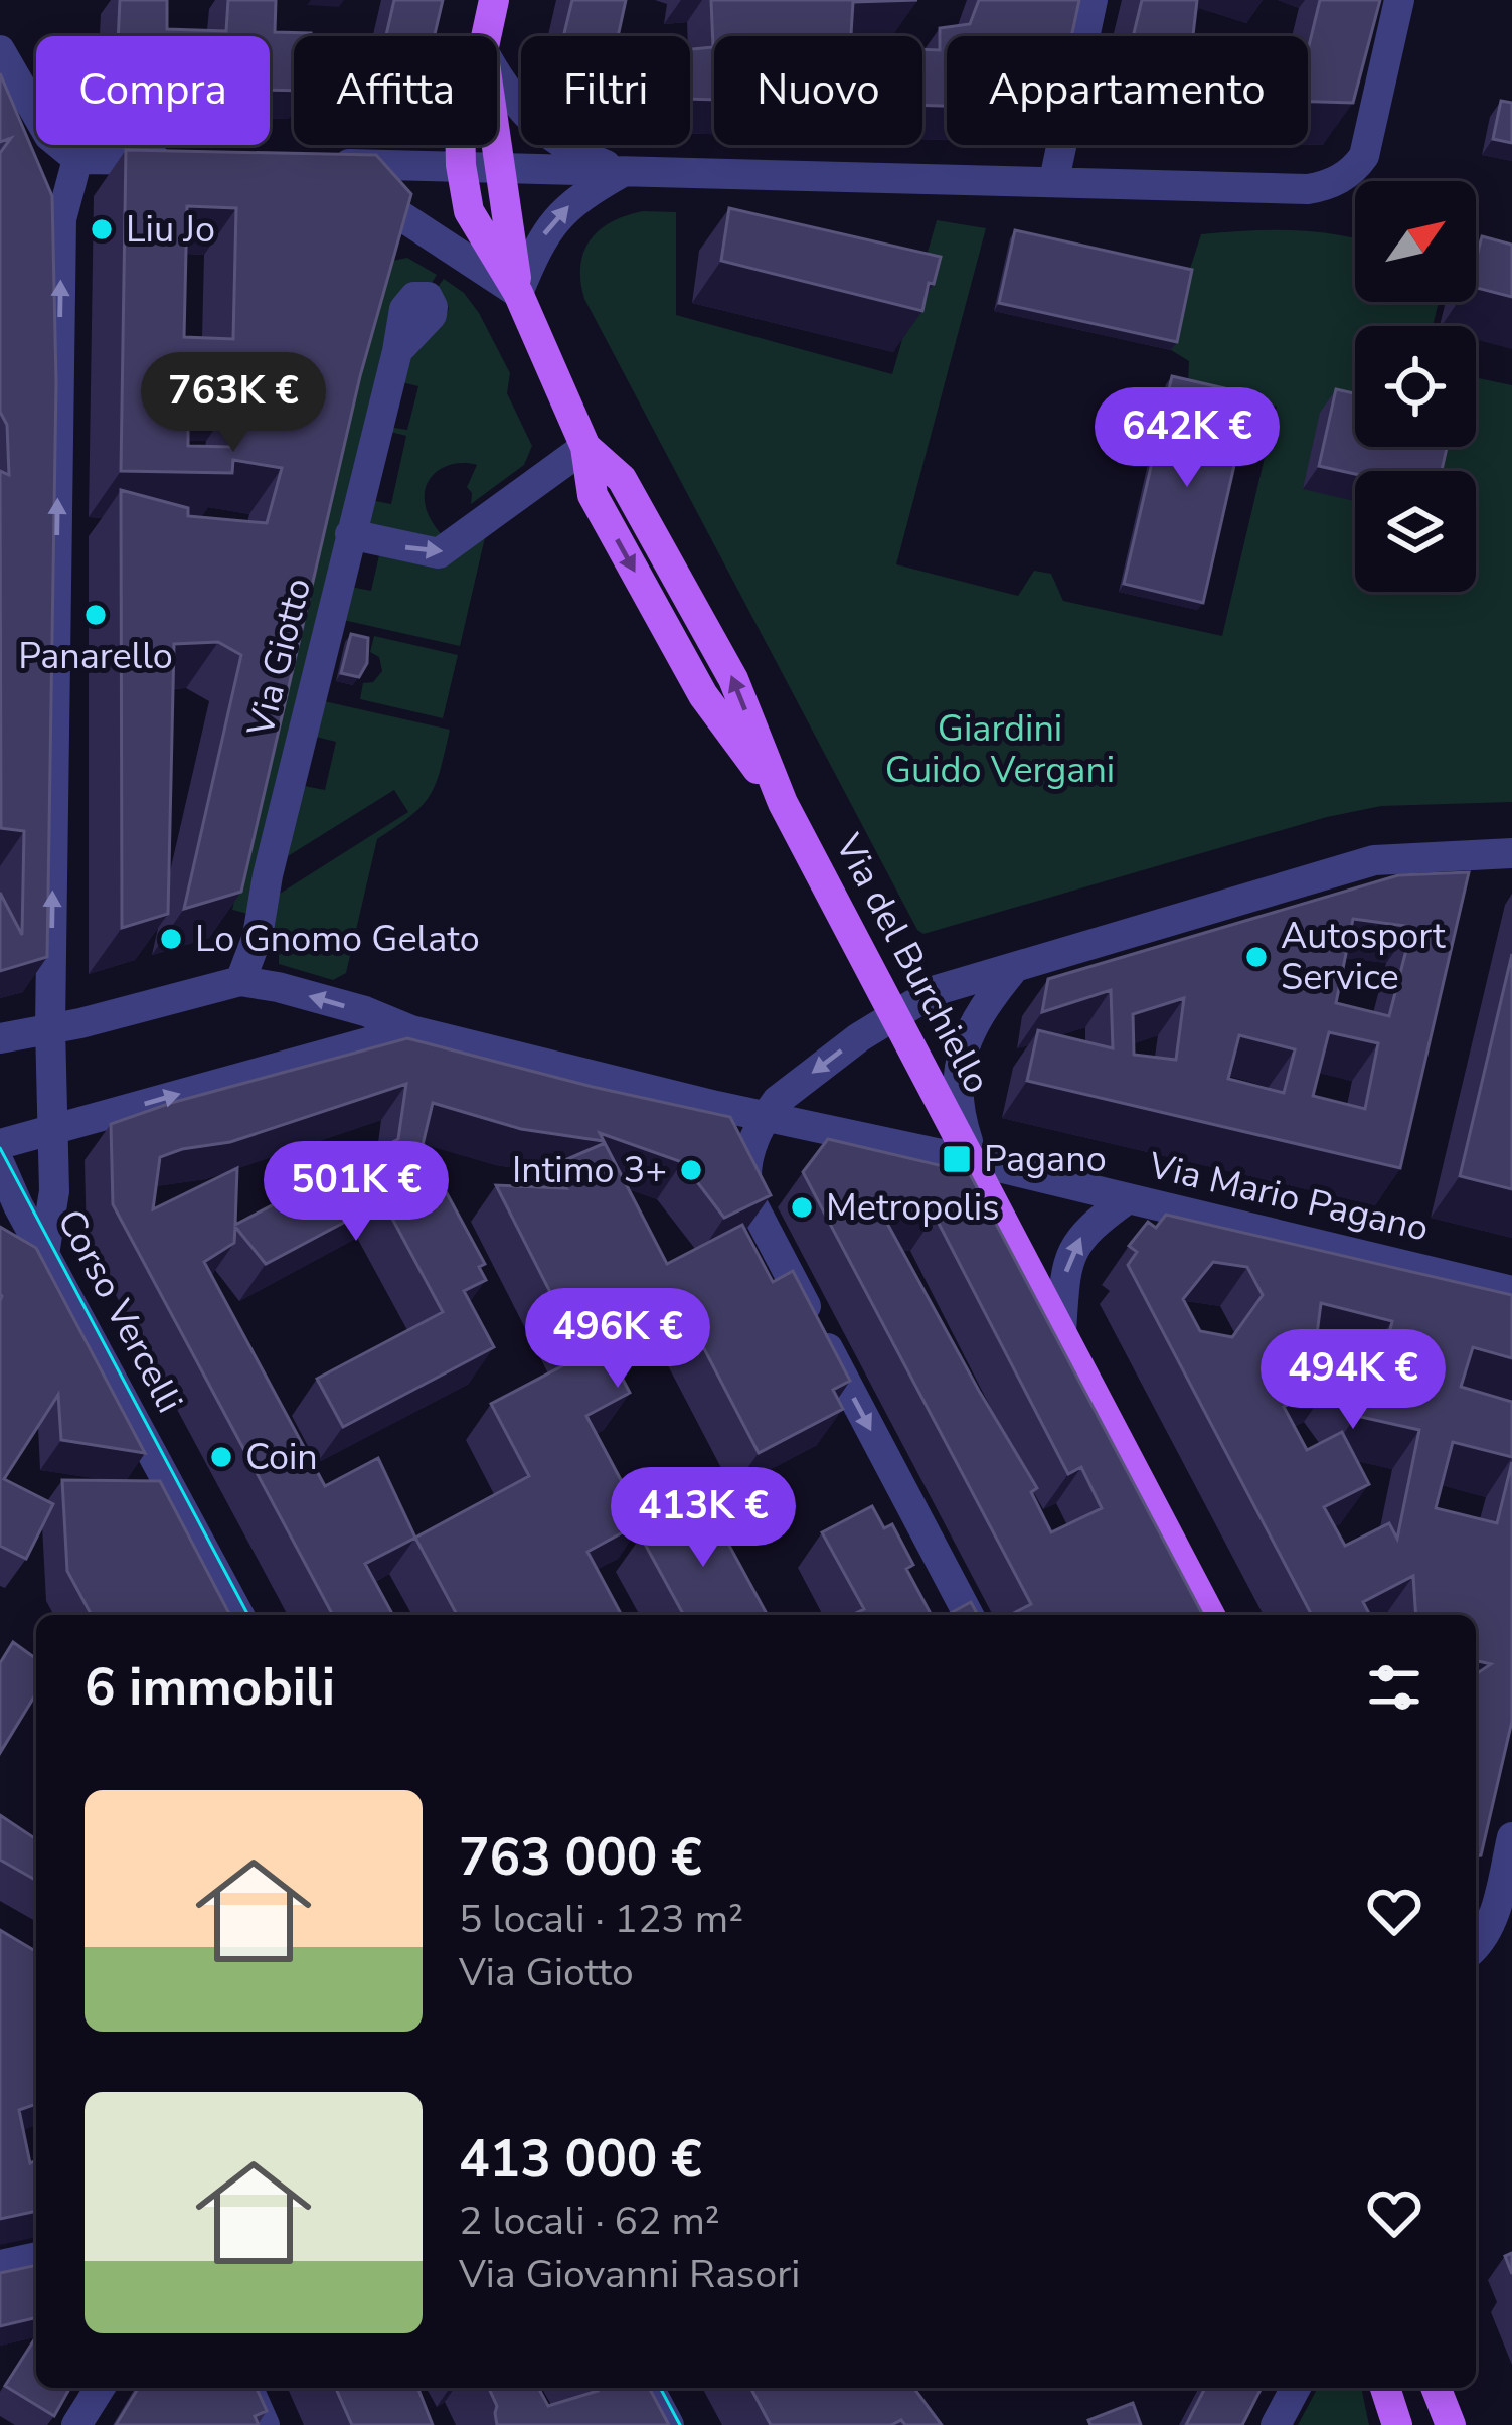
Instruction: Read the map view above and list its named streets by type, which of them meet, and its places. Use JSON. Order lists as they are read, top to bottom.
{
  "streets": {
    "main road": ["Via del Burchiello"],
    "street": ["Via Giotto", "Via Mario Pagano", "Corso Vercelli"]
  },
  "crossings": [
    ["Via Giotto", "Via Mario Pagano"],
    ["Via del Burchiello", "Via Mario Pagano"]
  ],
  "parks": ["Giardini Guido Vergani"],
  "places": {
    "other": [
      "Liu Jo",
      "Panarello",
      "Lo Gnomo Gelato",
      "Autosport Service",
      "Intimo 3+",
      "Metropolis",
      "Coin"
    ],
    "transit": ["Pagano"]
  },
  "north": "top right",
  "page": {
    "chip": [
      "Compra",
      "Affitta",
      "Filtri",
      "Nuovo",
      "Appartamento"
    ],
    "price": [
      "763K €",
      "642K €",
      "501K €",
      "496K €",
      "494K €",
      "413K €"
    ],
    "heading": "6 immobili",
    "list": [
      {
        "name": "763 000 €",
        "note": "5 locali · 123 m² · Via Giotto"
      },
      {
        "name": "413 000 €",
        "note": "2 locali · 62 m² · Via Giovanni Rasori"
      }
    ]
  }
}
